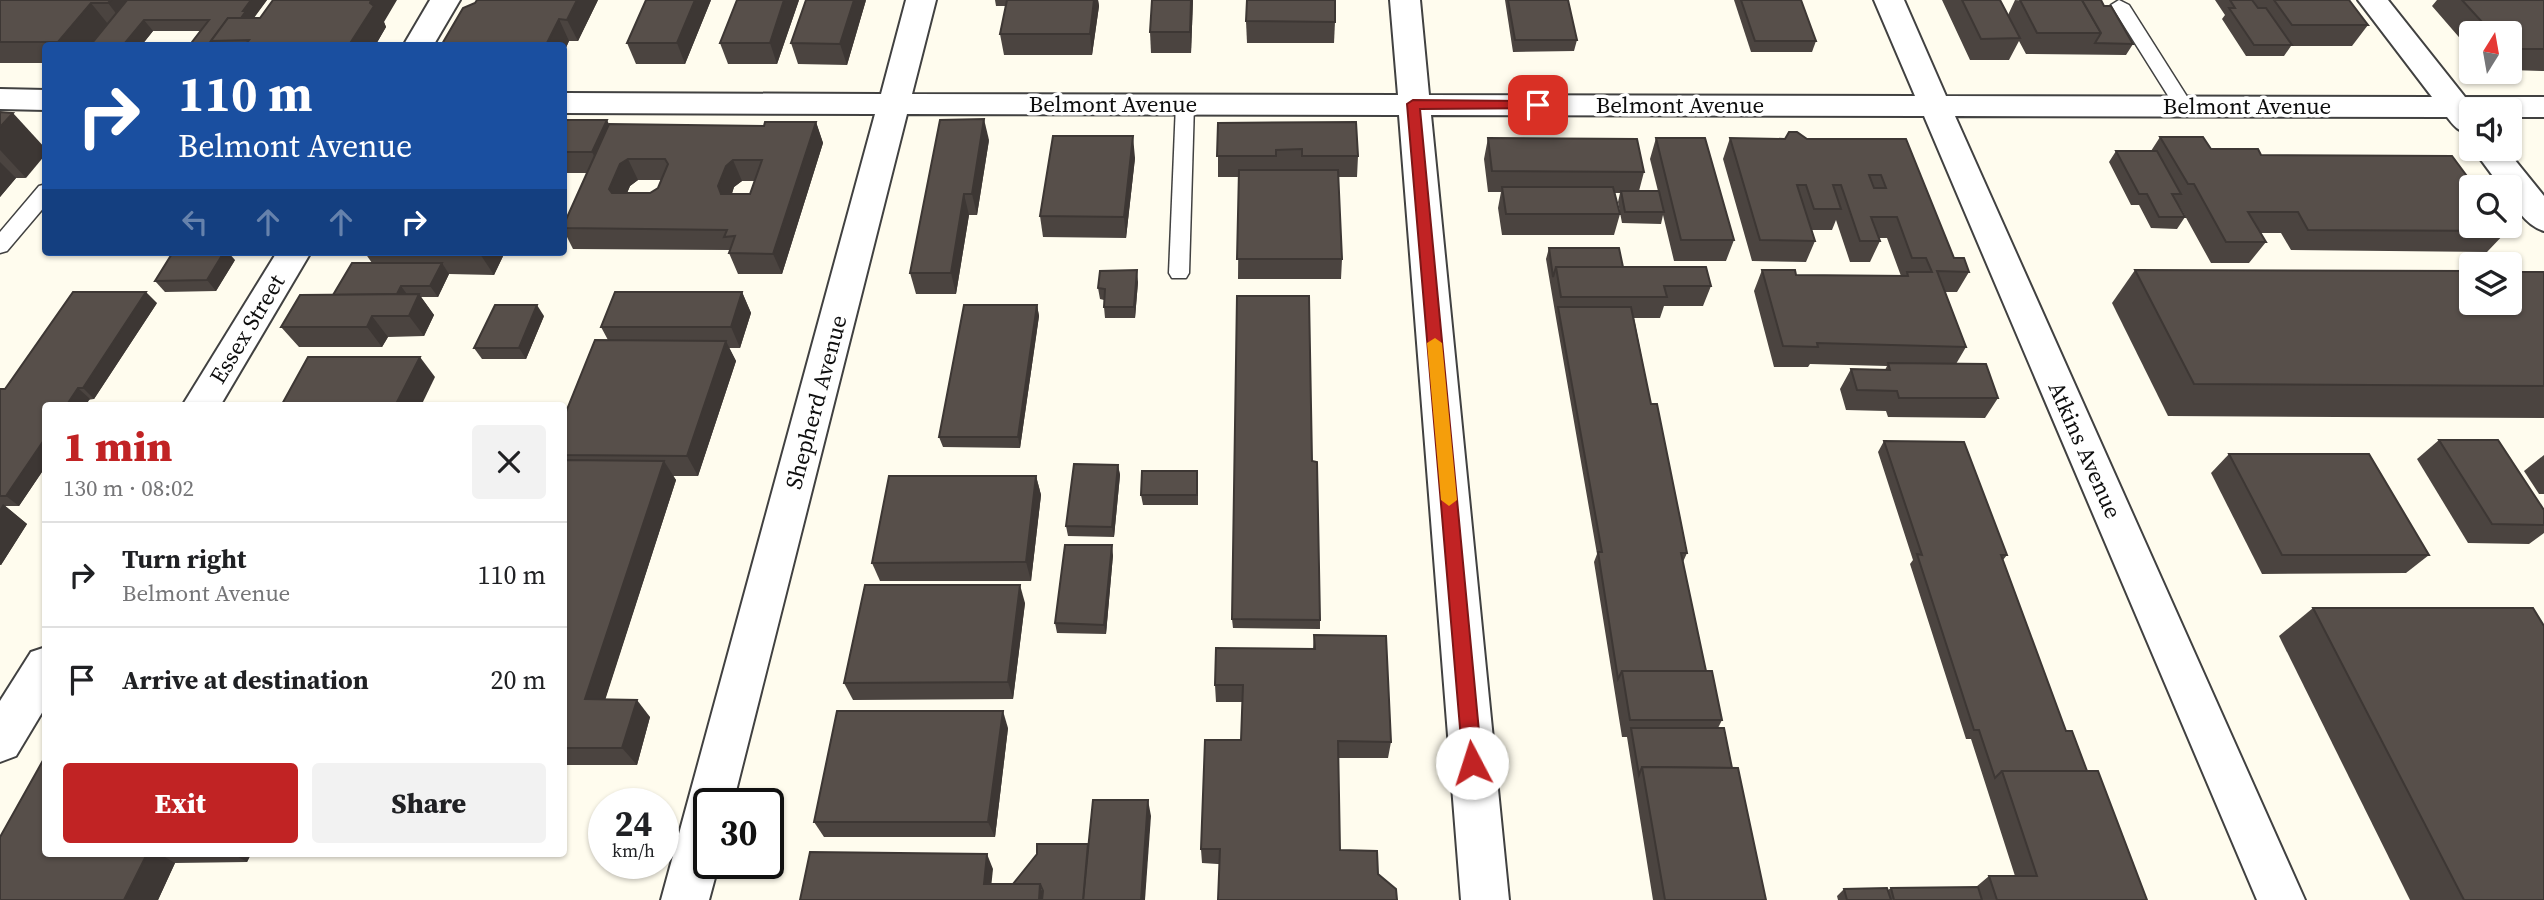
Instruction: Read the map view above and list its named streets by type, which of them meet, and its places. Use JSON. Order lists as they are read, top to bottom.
{
  "streets": {
    "street": [
      "Belmont Avenue",
      "Essex Street",
      "Shepherd Avenue",
      "Atkins Avenue"
    ]
  },
  "crossings": [
    ["Belmont Avenue", "Shepherd Avenue"],
    ["Belmont Avenue", "Atkins Avenue"]
  ],
  "north": "top",
  "page": {
    "turn": ["110 m", "Belmont Avenue"],
    "heading": ["1 min", "130 m · 08:02"],
    "list": [
      {
        "name": "Turn right",
        "note": "Belmont Avenue",
        "value": "110 m"
      },
      {
        "name": "Arrive at destination",
        "value": "20 m"
      }
    ],
    "buttons": ["Exit", "Share"],
    "speed": "24 km/h",
    "limit": "30"
  }
}
